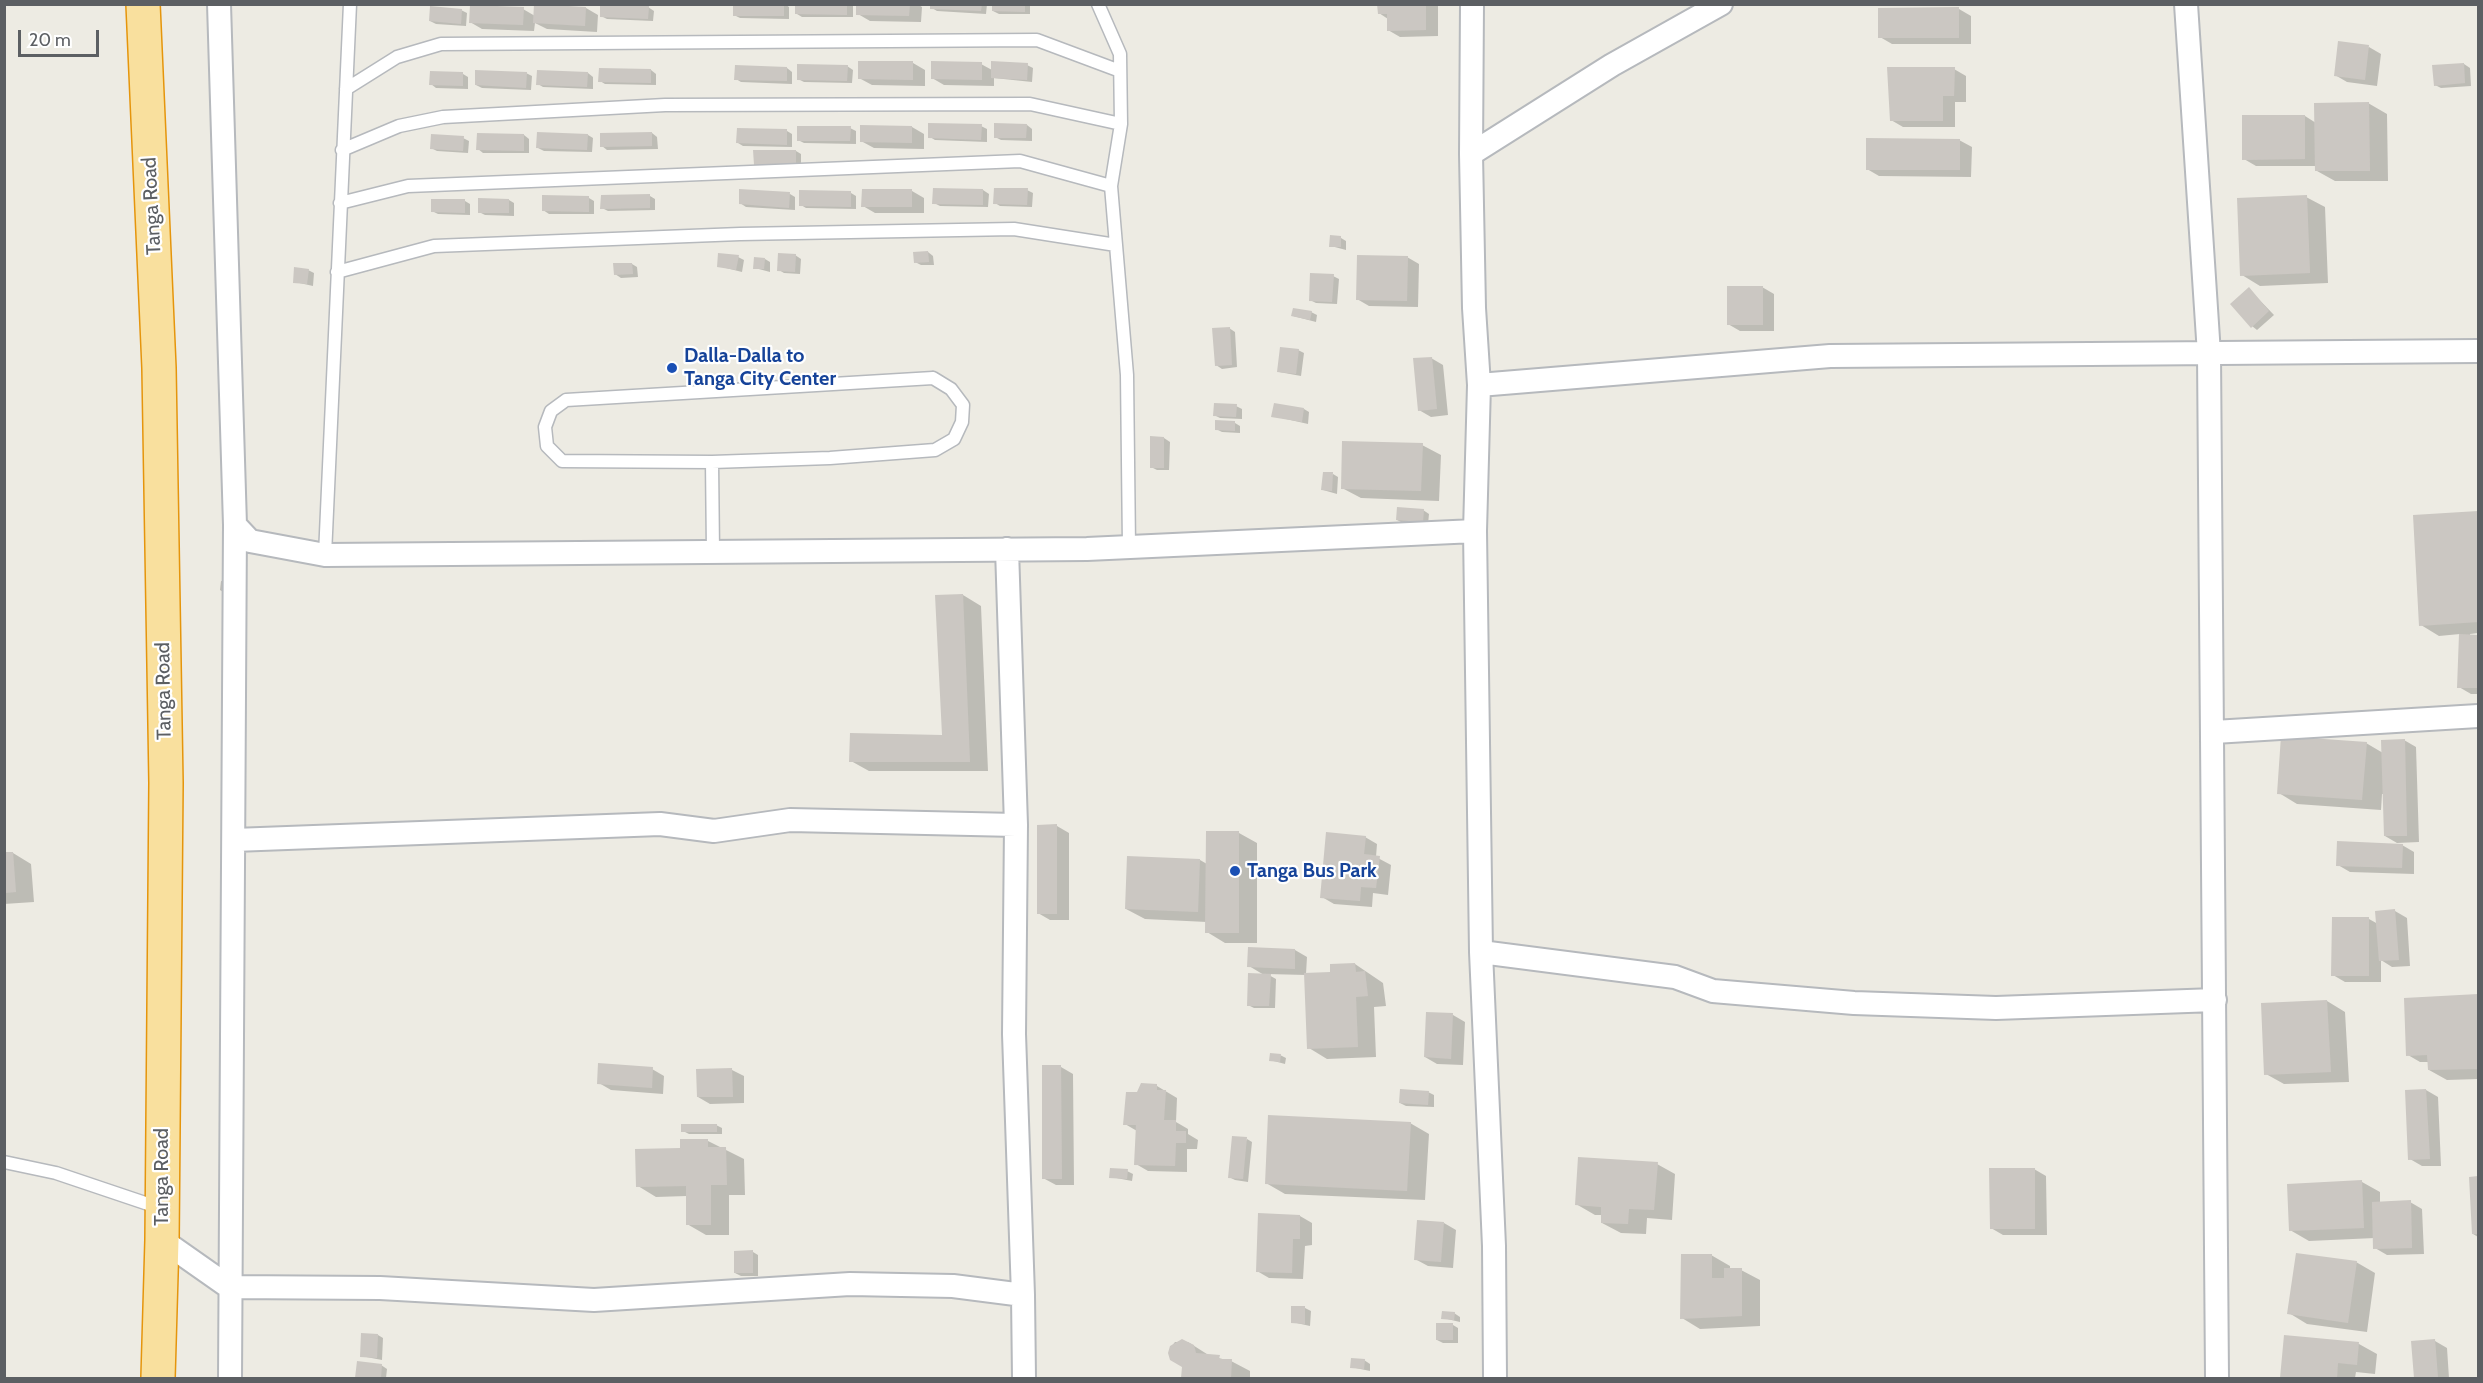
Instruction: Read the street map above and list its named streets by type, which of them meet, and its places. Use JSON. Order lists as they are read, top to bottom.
{
  "streets": {
    "highway": ["Tanga Road"]
  },
  "places": ["Dalla-Dalla to Tanga City Center", "Tanga Bus Park"],
  "scale_bar": "20 m"
}
